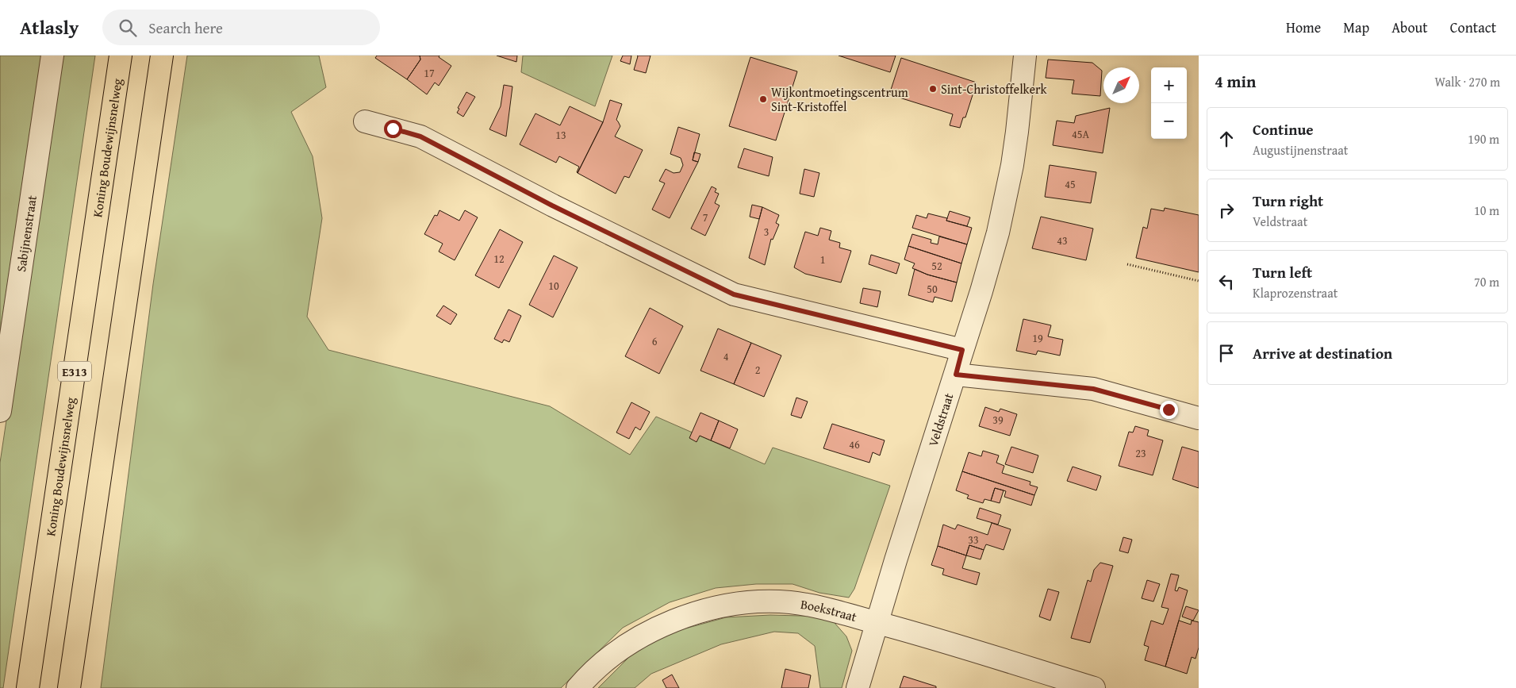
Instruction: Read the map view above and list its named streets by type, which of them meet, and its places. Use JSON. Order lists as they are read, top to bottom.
{
  "streets": {
    "highway": ["Koning Boudewijnsnelweg", "E313"],
    "street": ["Sabijnenstraat", "Veldstraat", "Boekstraat"]
  },
  "crossings": [
    ["Veldstraat", "Boekstraat"]
  ],
  "places": ["Sint-Christoffelkerk", "Wijkontmoetingscentrum Sint-Kristoffel"],
  "house_numbers": [
    "17",
    "45A",
    "13",
    "45",
    "7",
    "3",
    "43",
    "12",
    "1",
    "52",
    "10",
    "50",
    "19",
    "6",
    "4",
    "2",
    "39",
    "46",
    "23",
    "33"
  ],
  "north": "top right",
  "page": {
    "header": "Atlasly",
    "search": "Search here",
    "nav": [
      "Home",
      "Map",
      "About",
      "Contact"
    ],
    "heading": ["4 min", "Walk · 270 m"],
    "map_buttons": ["+", "−"],
    "list": [
      ["Continue", "Augustijnenstraat", "190 m"],
      ["Turn right", "Veldstraat", "10 m"],
      ["Turn left", "Klaprozenstraat", "70 m"],
      "Arrive at destination"
    ]
  }
}
